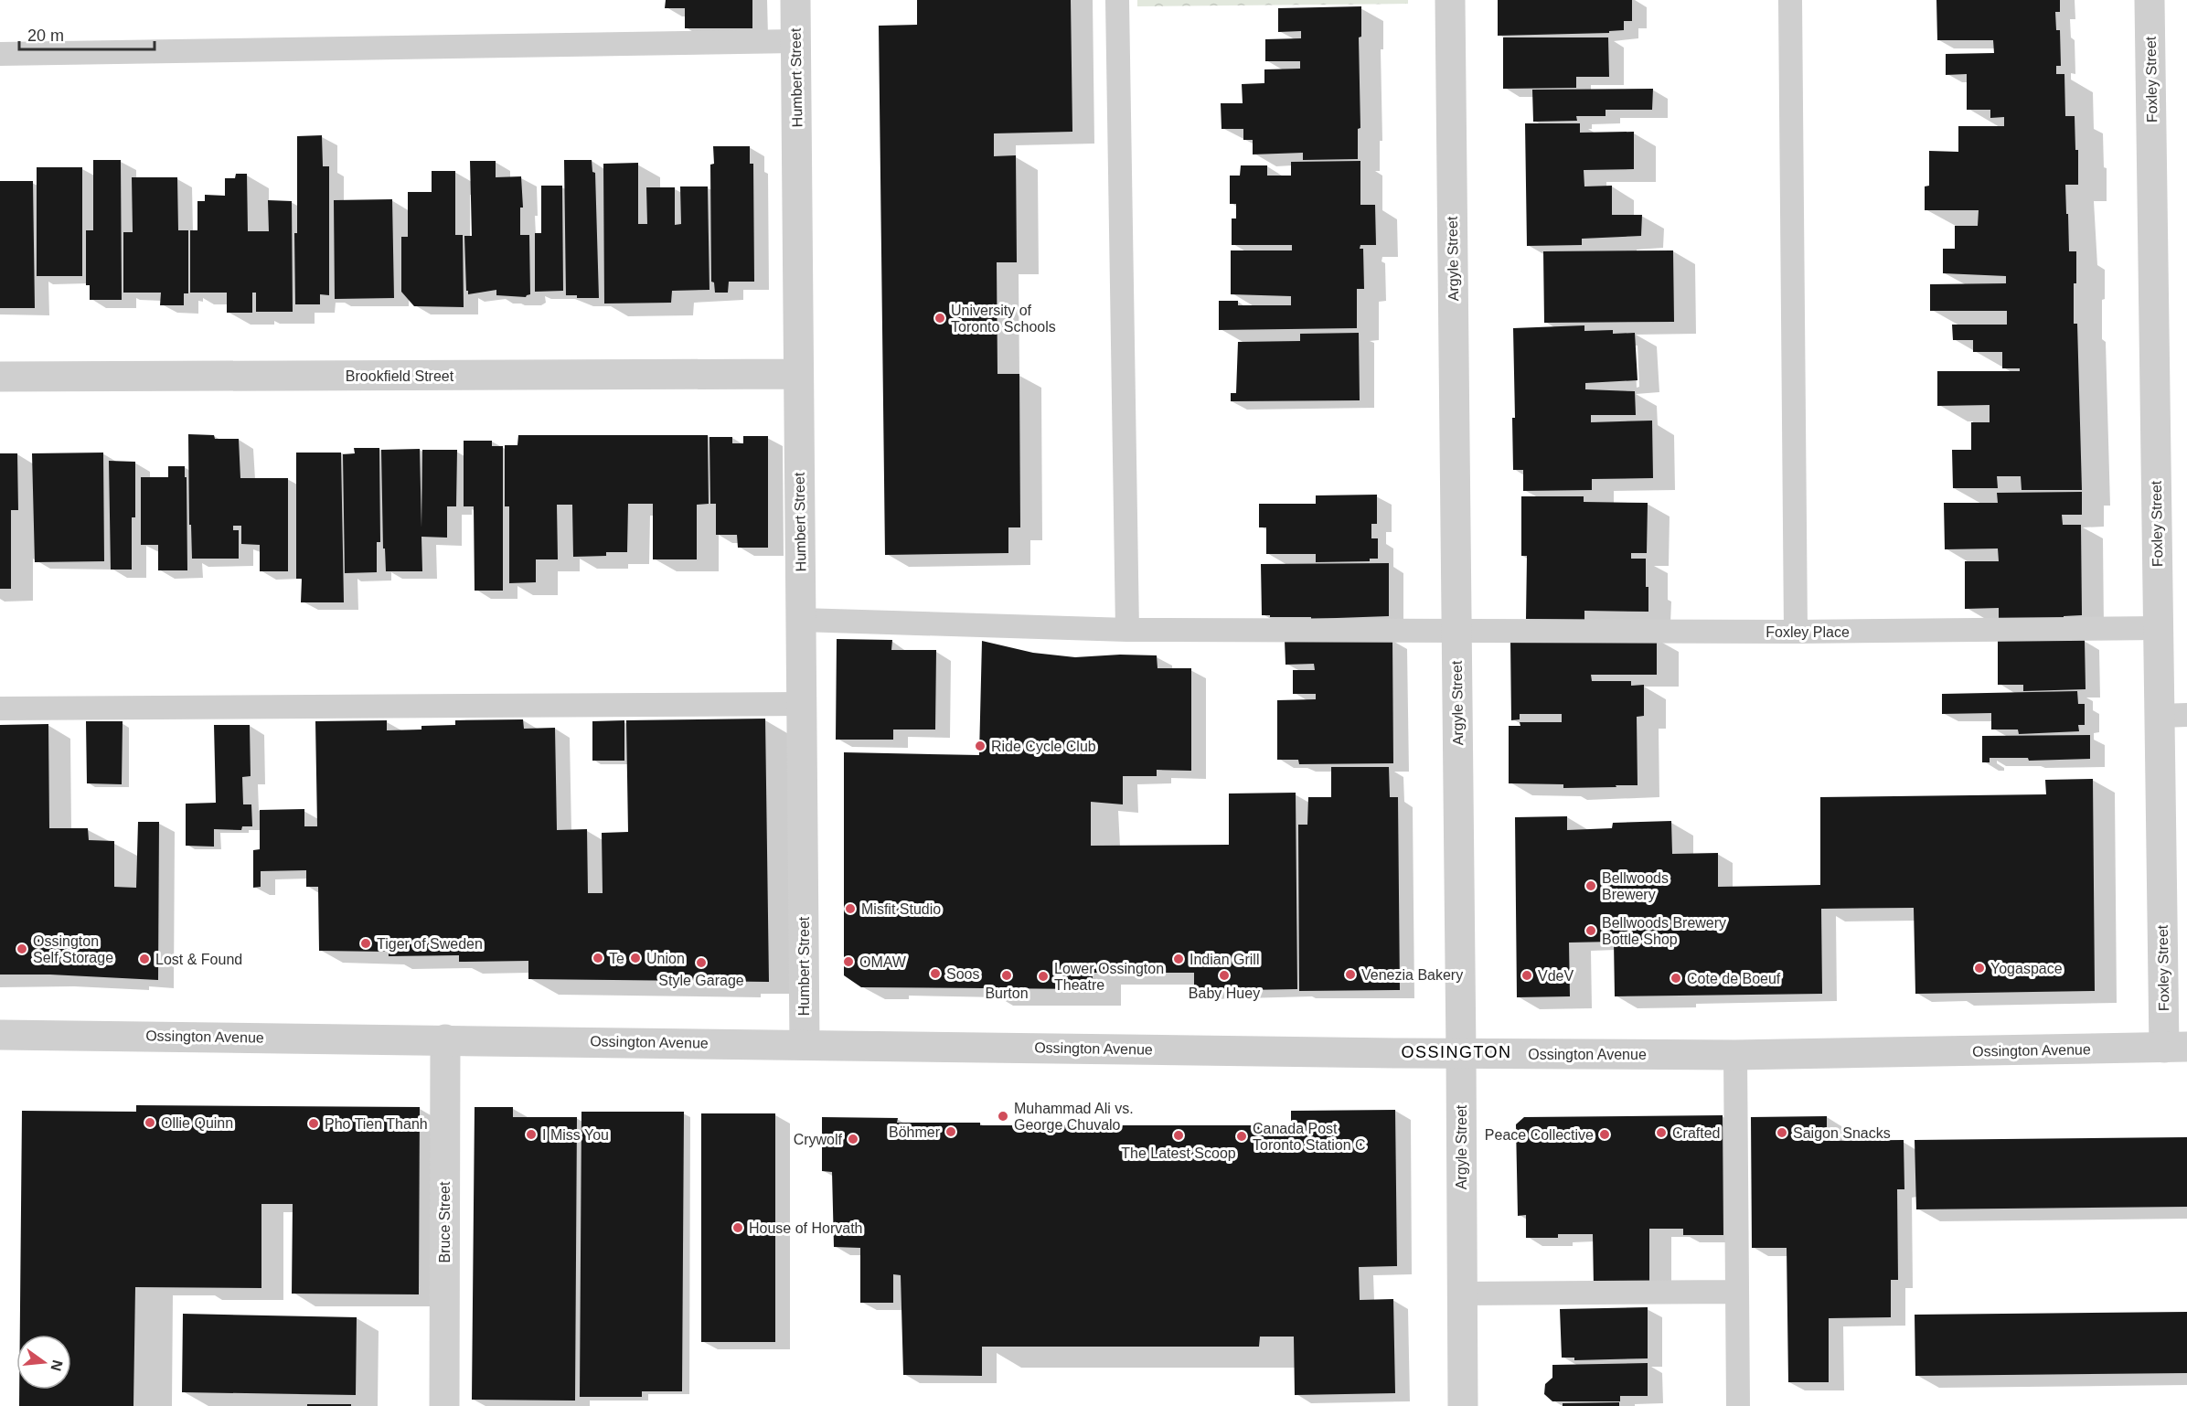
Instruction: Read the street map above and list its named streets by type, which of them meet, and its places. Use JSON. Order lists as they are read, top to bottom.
{
  "streets": {
    "street": [
      "Humbert Street",
      "Foxley Street",
      "Argyle Street",
      "Brookfield Street",
      "Ossington Avenue",
      "Bruce Street"
    ],
    "lane": ["Foxley Place"]
  },
  "crossings": [
    ["Humbert Street", "Brookfield Street"],
    ["Humbert Street", "Foxley Place"],
    ["Humbert Street", "Ossington Avenue"],
    ["Foxley Street", "Foxley Place"],
    ["Foxley Street", "Ossington Avenue"],
    ["Argyle Street", "Foxley Place"],
    ["Argyle Street", "Ossington Avenue"],
    ["Ossington Avenue", "Bruce Street"]
  ],
  "districts": ["OSSINGTON"],
  "places": [
    "University of Toronto Schools",
    "Ride Cycle Club",
    "Bellwoods Brewery",
    "Misfit Studio",
    "Bellwoods Brewery Bottle Shop",
    "Tiger of Sweden",
    "Ossington Self Storage",
    "Te",
    "Union",
    "Lost & Found",
    "Indian Grill",
    "OMAW",
    "Style Garage",
    "Yogaspace",
    "Soos",
    "Venezia Bakery",
    "Burton",
    "Baby Huey",
    "VdeV",
    "Lower Ossington Theatre",
    "Cote de Boeuf",
    "Muhammad Ali vs. George Chuvalo",
    "Ollie Quinn",
    "Pho Tien Thanh",
    "Böhmer",
    "Crafted",
    "Saigon Snacks",
    "I Miss You",
    "Peace Collective",
    "The Latest Scoop",
    "Canada Post Toronto Station C",
    "Crywolf",
    "House of Horvath"
  ],
  "scale_bar": "20 m",
  "north": "right"
}
